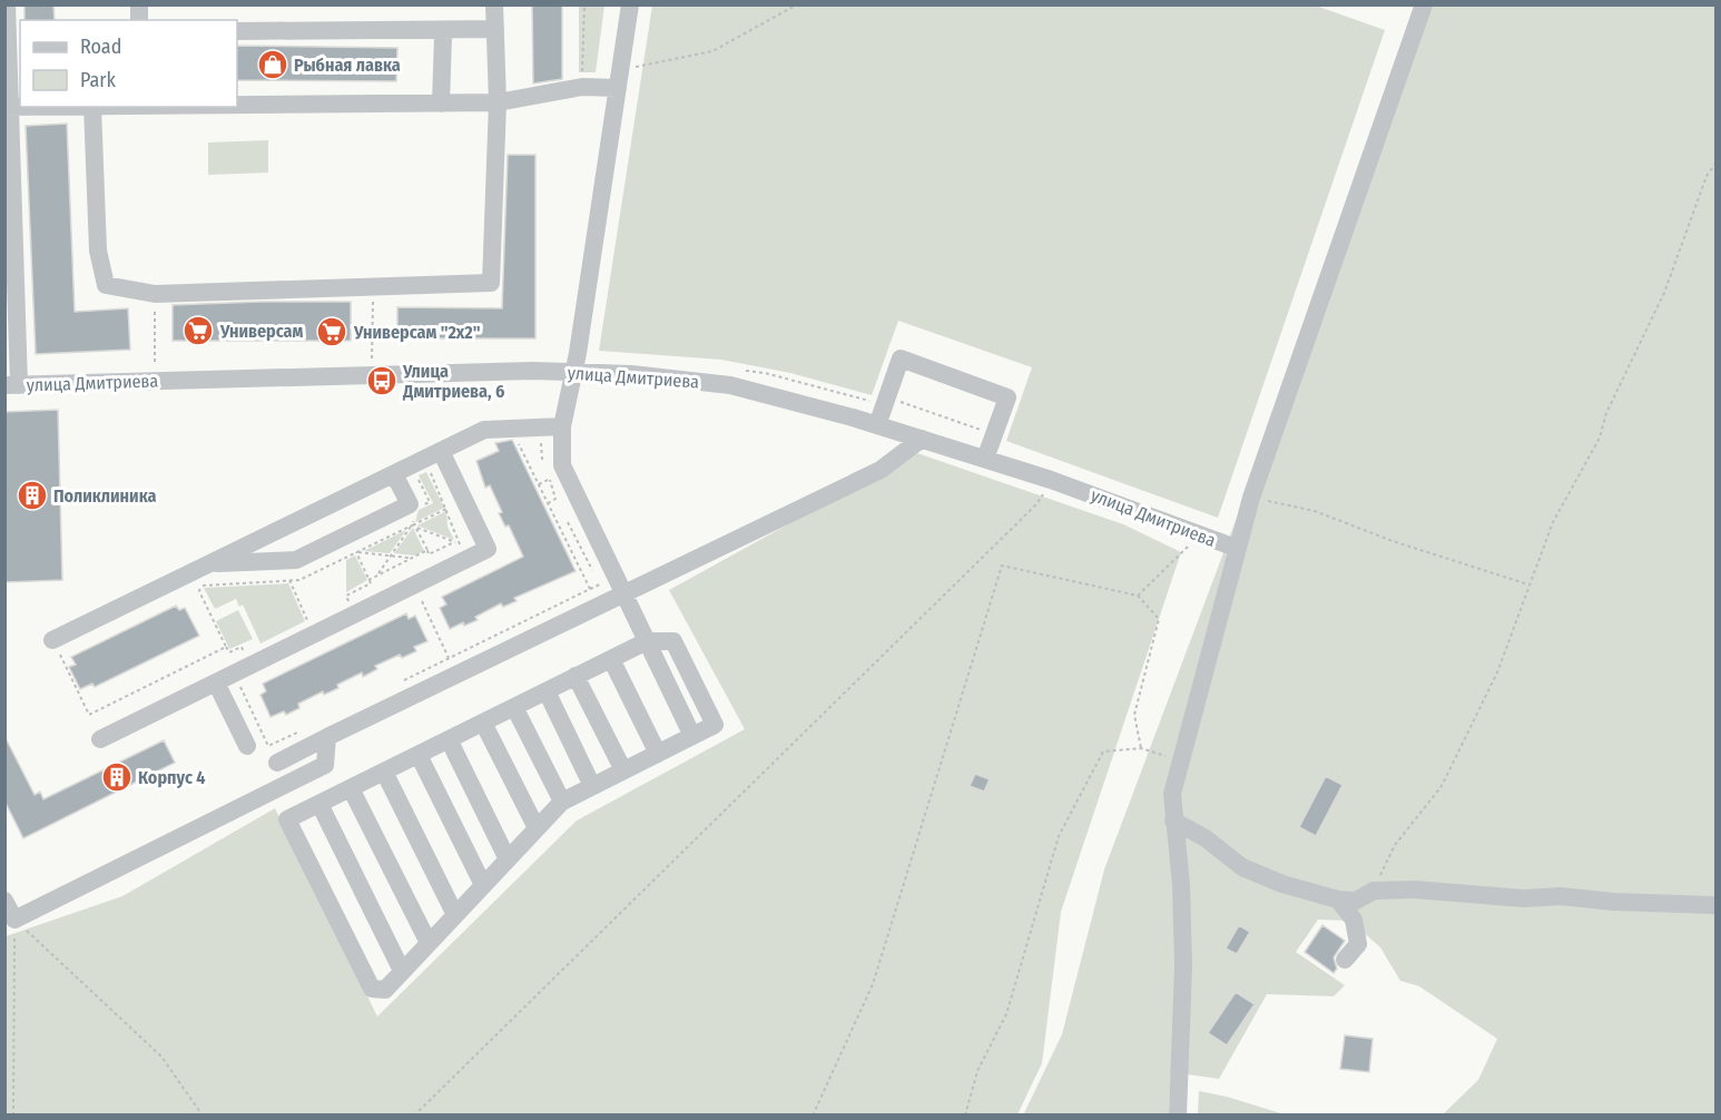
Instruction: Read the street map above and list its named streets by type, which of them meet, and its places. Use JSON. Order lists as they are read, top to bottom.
{
  "streets": {
    "street": ["улица Дмитриева"]
  },
  "places": {
    "shop": ["Рыбная лавка"],
    "supermarket": ["Универсам", "Универсам \"2x2\""],
    "bus stop": ["Улица Дмитриева, 6"],
    "building": ["Поликлиника", "Корпус 4"]
  },
  "legend": ["Road", "Park"]
}
